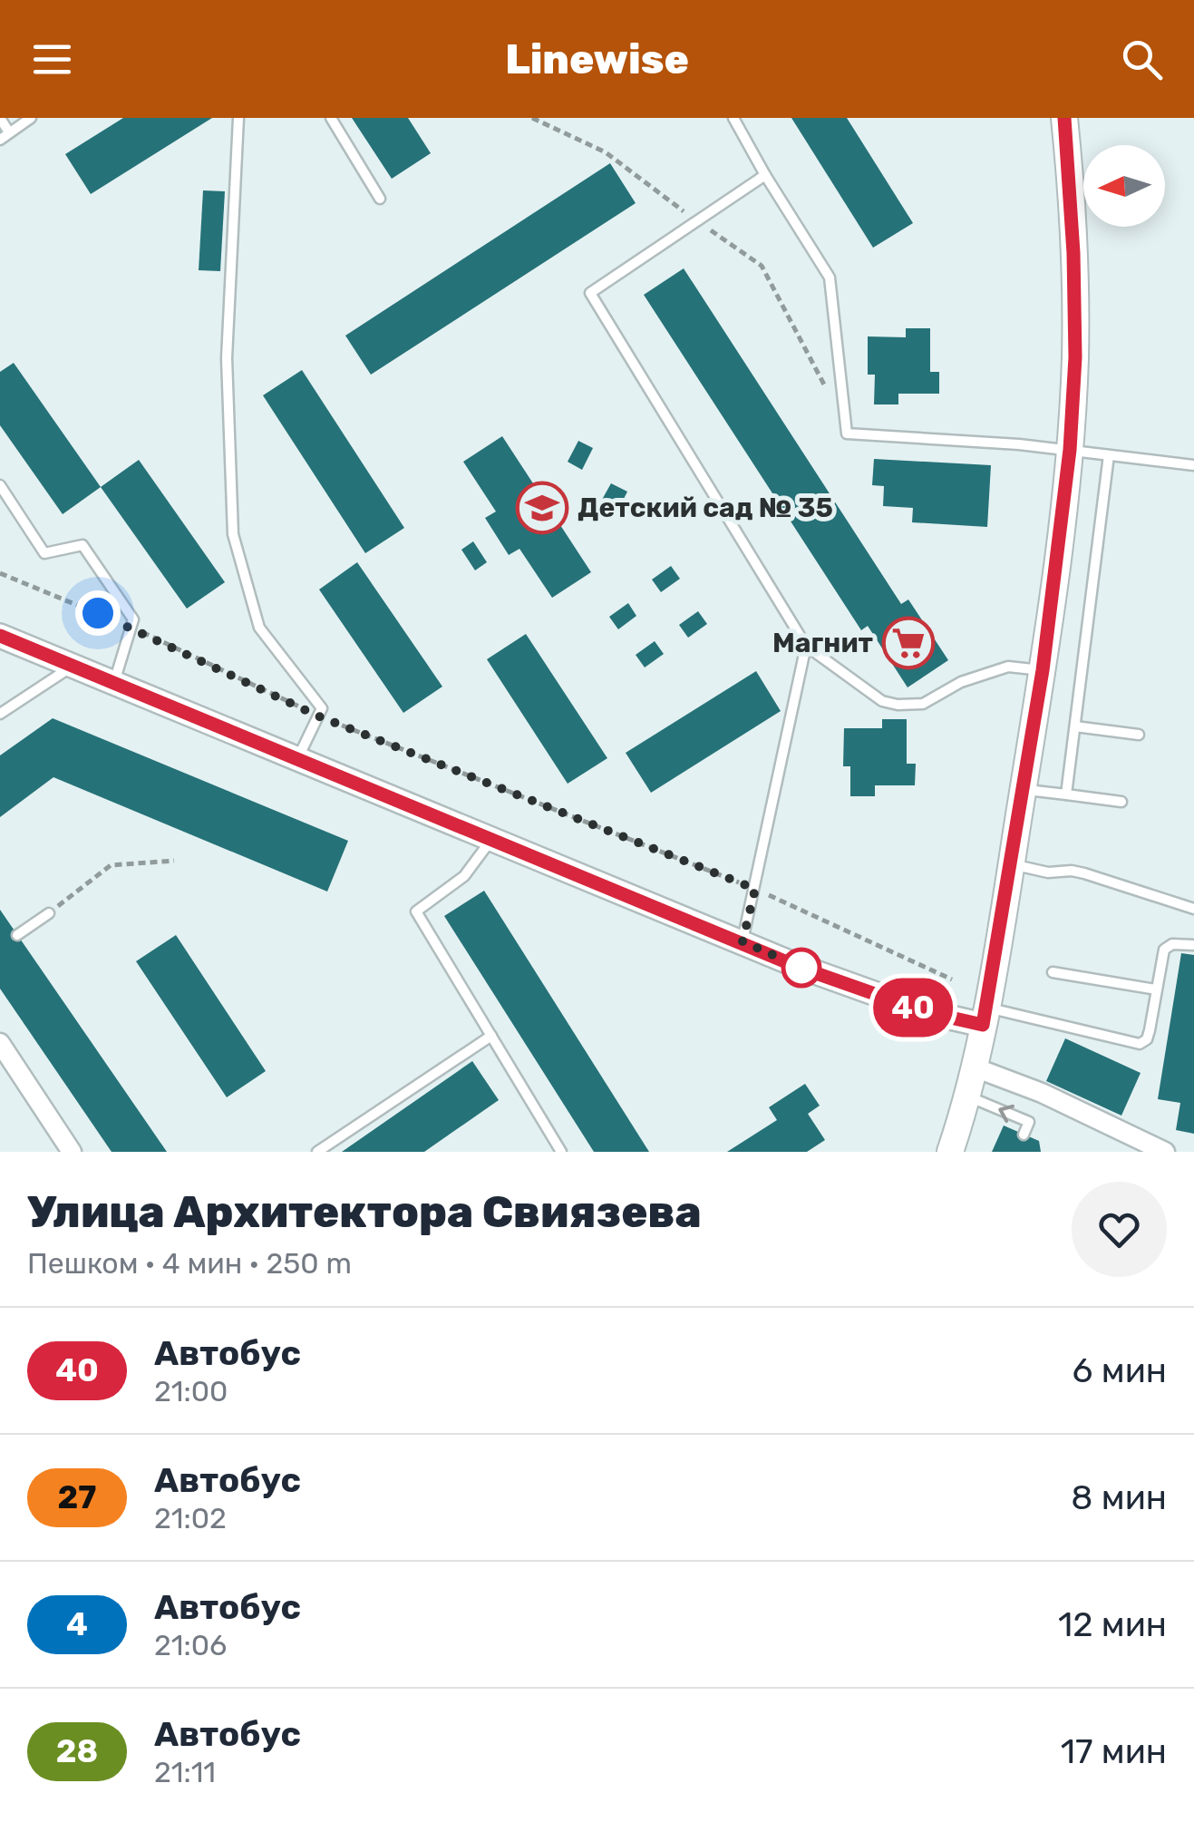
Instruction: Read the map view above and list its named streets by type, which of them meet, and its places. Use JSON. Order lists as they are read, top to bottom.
{
  "places": {
    "school or university": ["Детский сад № 35"],
    "supermarket": ["Магнит"]
  },
  "lines": ["bus line 40"],
  "north": "left",
  "page": {
    "header": "Linewise",
    "on_map": "40",
    "heading": ["Улица Архитектора Свиязева", "Пешком · 4 мин · 250 m"],
    "list": [
      {
        "mark": "40",
        "name": "Автобус",
        "note": "21:00",
        "value": "6 мин"
      },
      {
        "mark": "27",
        "name": "Автобус",
        "note": "21:02",
        "value": "8 мин"
      },
      {
        "mark": "4",
        "name": "Автобус",
        "note": "21:06",
        "value": "12 мин"
      },
      {
        "mark": "28",
        "name": "Автобус",
        "note": "21:11",
        "value": "17 мин"
      }
    ]
  }
}
